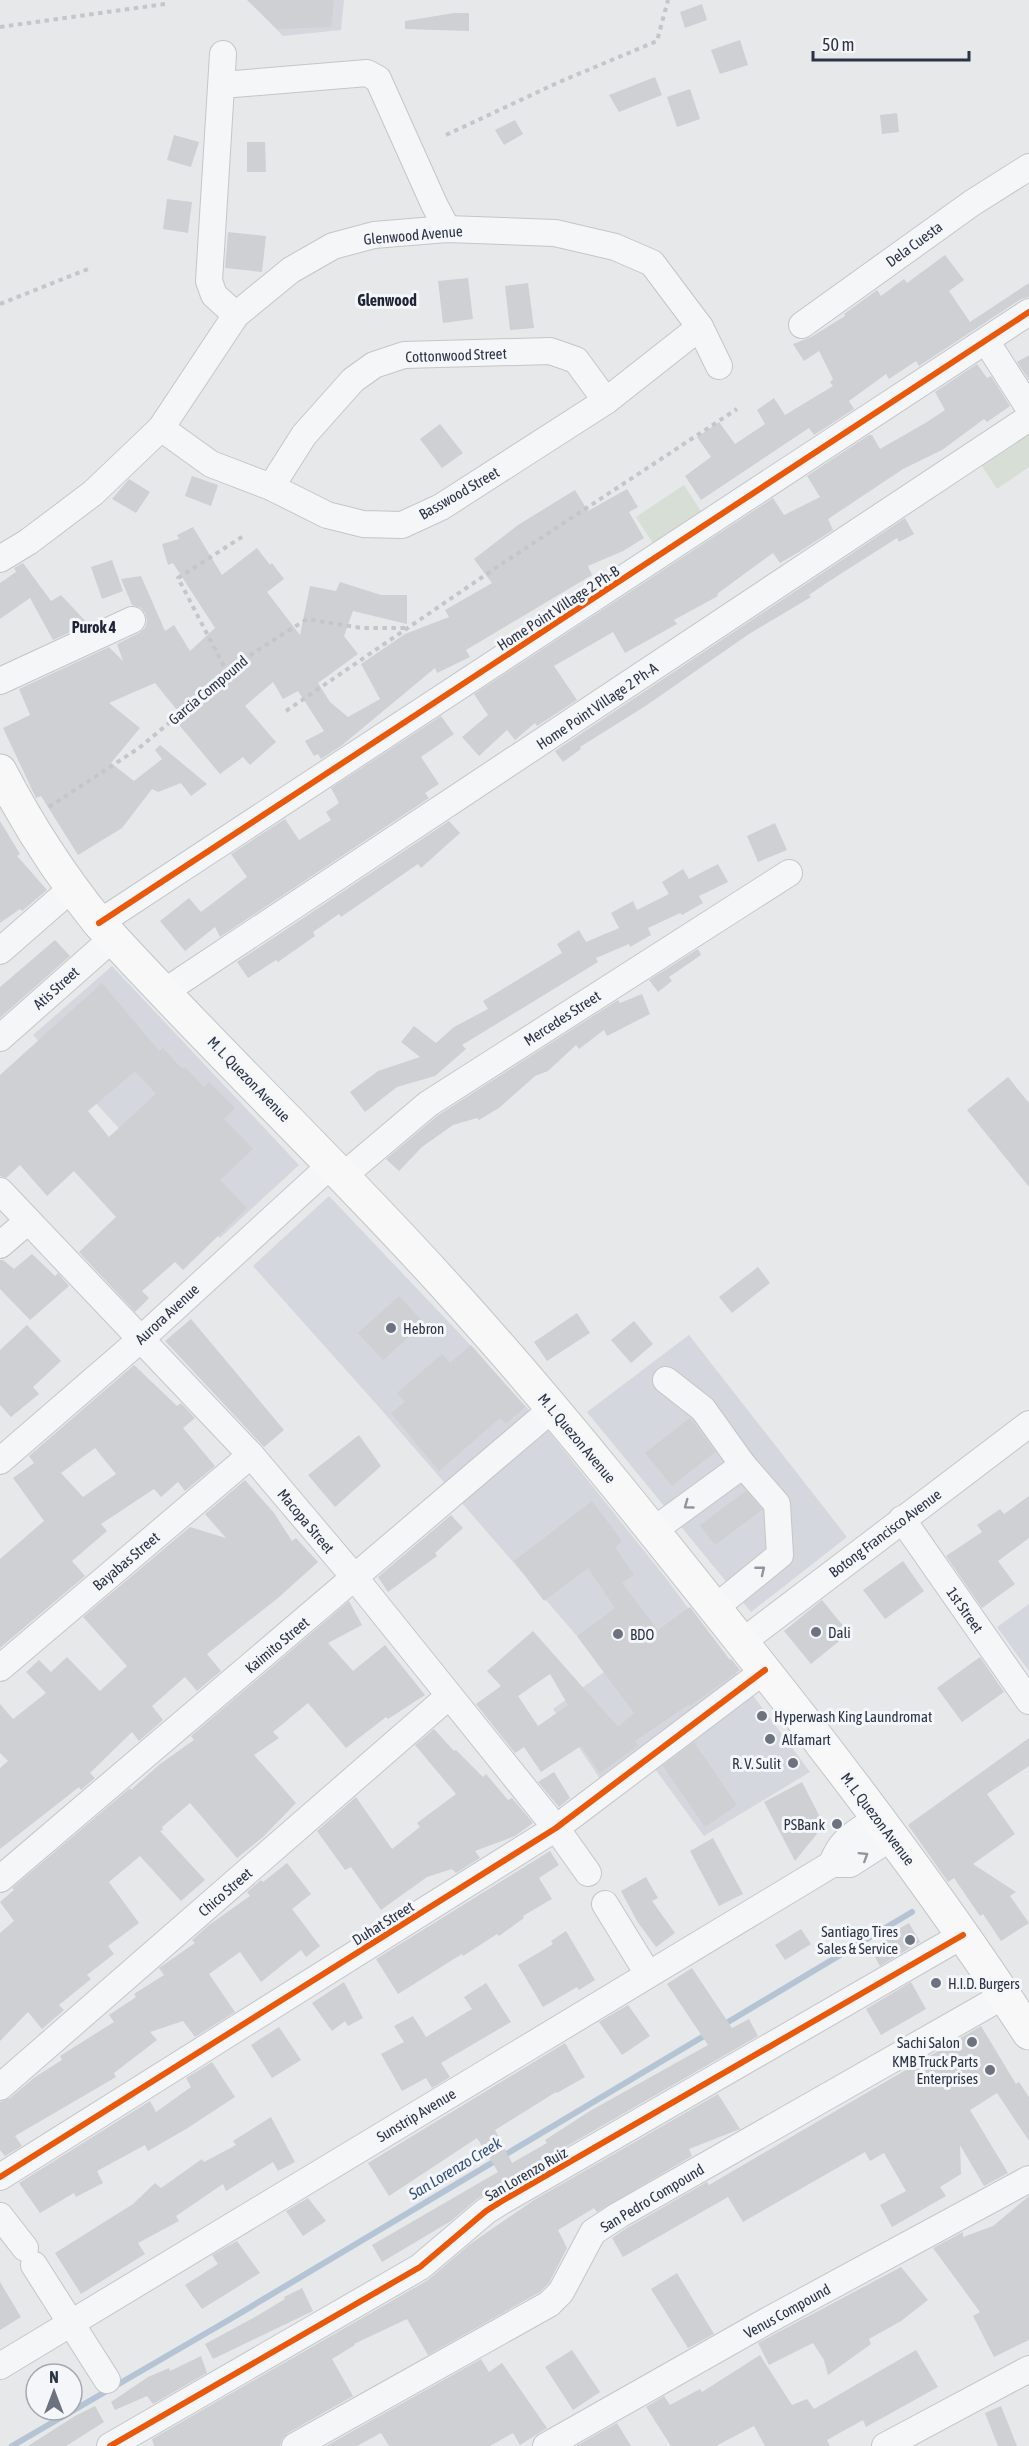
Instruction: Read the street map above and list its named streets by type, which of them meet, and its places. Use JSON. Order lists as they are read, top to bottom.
{
  "streets": {
    "main road": ["M. L. Quezon Avenue"],
    "street": [
      "Glenwood Avenue",
      "Dela Cuesta",
      "Cottonwood Street",
      "Basswood Street",
      "Home Point Village 2 Ph-B",
      "Home Point Village 2 Ph-A",
      "Atis Street",
      "Mercedes Street",
      "Aurora Avenue",
      "Macopa Street",
      "Botong Francisco Avenue",
      "Bayabas Street",
      "1st Street",
      "Kaimito Street",
      "Chico Street",
      "Duhat Street",
      "Sunstrip Avenue",
      "San Lorenzo Ruiz",
      "San Pedro Compound",
      "Venus Compound"
    ],
    "path": ["Garcia Compound"]
  },
  "crossings": [
    ["Glenwood Avenue", "Basswood Street"],
    ["Cottonwood Street", "Basswood Street"],
    ["Home Point Village 2 Ph-B", "Atis Street"],
    ["Home Point Village 2 Ph-B", "M. L. Quezon Avenue"],
    ["Garcia Compound", "M. L. Quezon Avenue"],
    ["Home Point Village 2 Ph-A", "M. L. Quezon Avenue"],
    ["Atis Street", "M. L. Quezon Avenue"],
    ["Mercedes Street", "M. L. Quezon Avenue"],
    ["Mercedes Street", "Aurora Avenue"],
    ["M. L. Quezon Avenue", "Aurora Avenue"],
    ["M. L. Quezon Avenue", "Botong Francisco Avenue"],
    ["M. L. Quezon Avenue", "Kaimito Street"],
    ["M. L. Quezon Avenue", "Duhat Street"],
    ["M. L. Quezon Avenue", "Sunstrip Avenue"],
    ["M. L. Quezon Avenue", "San Lorenzo Ruiz"],
    ["M. L. Quezon Avenue", "San Pedro Compound"],
    ["Aurora Avenue", "Macopa Street"],
    ["Macopa Street", "Bayabas Street"],
    ["Macopa Street", "Kaimito Street"],
    ["Macopa Street", "Chico Street"],
    ["Macopa Street", "Duhat Street"],
    ["Botong Francisco Avenue", "1st Street"]
  ],
  "districts": ["Glenwood", "Purok 4"],
  "water": ["San Lorenzo Creek"],
  "places": [
    "Hebron",
    "Dali",
    "BDO",
    "Hyperwash King Laundromat",
    "Alfamart",
    "R. V. Sulit",
    "PSBank",
    "Santiago Tires Sales & Service",
    "H.I.D. Burgers",
    "Sachi Salon",
    "KMB Truck Parts Enterprises"
  ],
  "scale_bar": "50 m",
  "north": "top"
}
